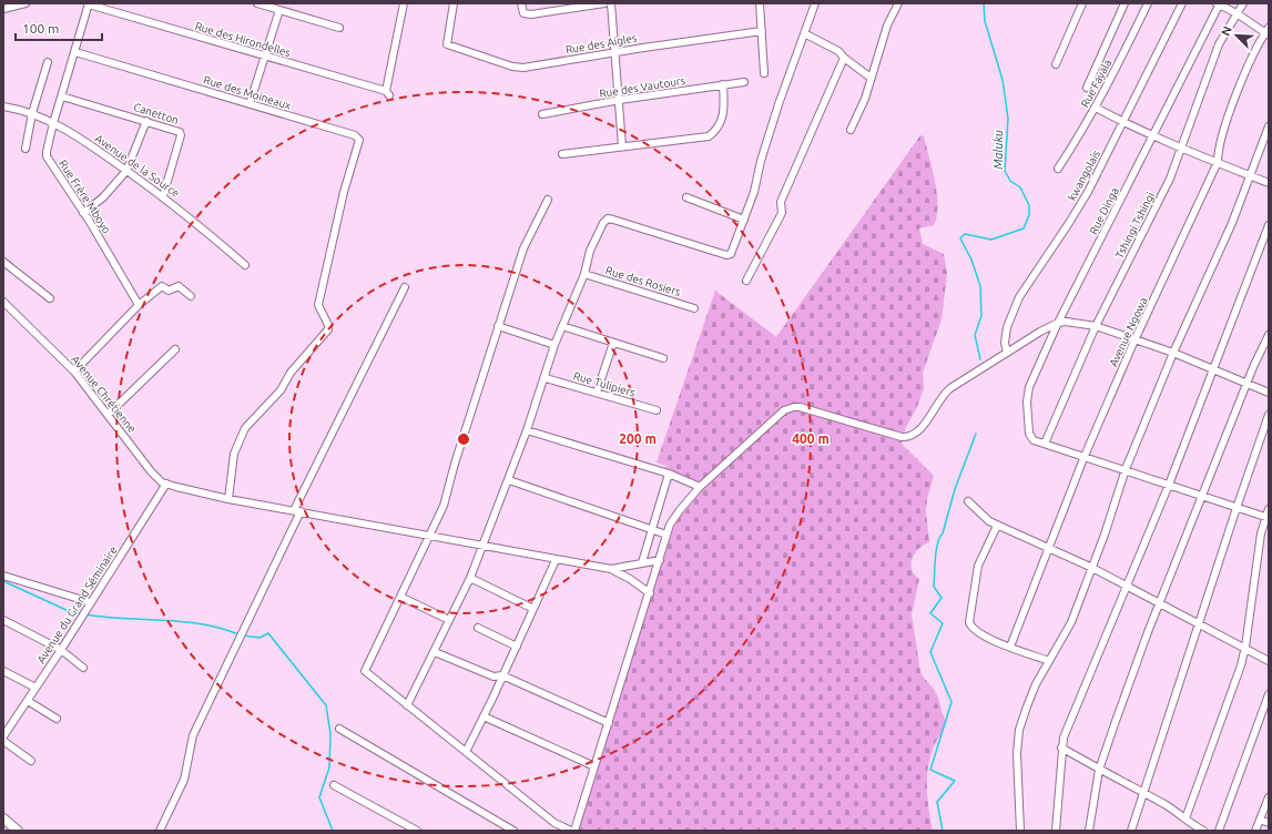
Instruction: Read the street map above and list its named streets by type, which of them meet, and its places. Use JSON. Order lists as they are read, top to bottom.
{
  "streets": {
    "street": [
      "Rue des Hirondelles",
      "Rue des Aigles",
      "Rue Fayala",
      "Rue des Vautours",
      "Rue des Moineaux",
      "Canetton",
      "Avenue de la Source",
      "kwangolais",
      "Rue Frère Mboyo",
      "Rue Dinga",
      "Tshingi Tshingi",
      "Rue des Rosiers",
      "Avenue Ngowa",
      "Rue Tulipiers",
      "Avenue Chrétienne",
      "Avenue du Grand Séminaire"
    ]
  },
  "crossings": [
    ["Rue des Hirondelles", "Rue Frère Mboyo"],
    ["Rue des Moineaux", "Rue Frère Mboyo"],
    ["Canetton", "Avenue de la Source"],
    ["Canetton", "Rue Frère Mboyo"],
    ["Avenue de la Source", "Rue Frère Mboyo"],
    ["Rue Dinga", "Tshingi Tshingi"],
    ["Avenue Chrétienne", "Avenue du Grand Séminaire"]
  ],
  "water": ["Maluku"],
  "scale_bar": "100 m",
  "north": "top left",
  "rings": ["200 m", "400 m"]
}
